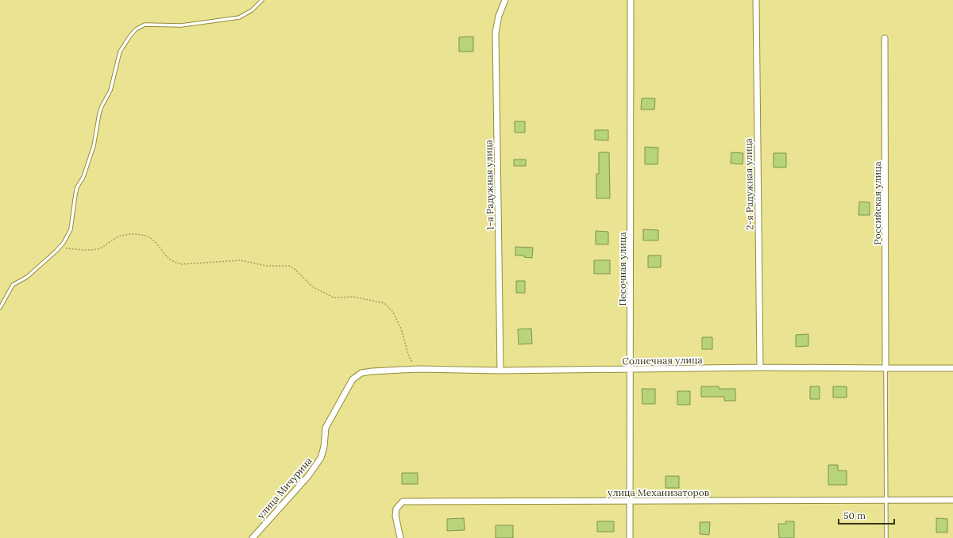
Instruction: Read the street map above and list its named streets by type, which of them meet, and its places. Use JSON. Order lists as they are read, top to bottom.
{
  "streets": {
    "street": [
      "2-я Радужная улица",
      "1-я Радужная улица",
      "Российская улица",
      "Песочная улица",
      "Солнечная улица",
      "улица Мичурина",
      "улица Механизаторов"
    ]
  },
  "crossings": [
    ["2-я Радужная улица", "Солнечная улица"],
    ["1-я Радужная улица", "Солнечная улица"],
    ["Российская улица", "Солнечная улица"],
    ["Песочная улица", "Солнечная улица"],
    ["Песочная улица", "улица Механизаторов"],
    ["Солнечная улица", "улица Мичурина"]
  ],
  "scale_bar": "50 m"
}
